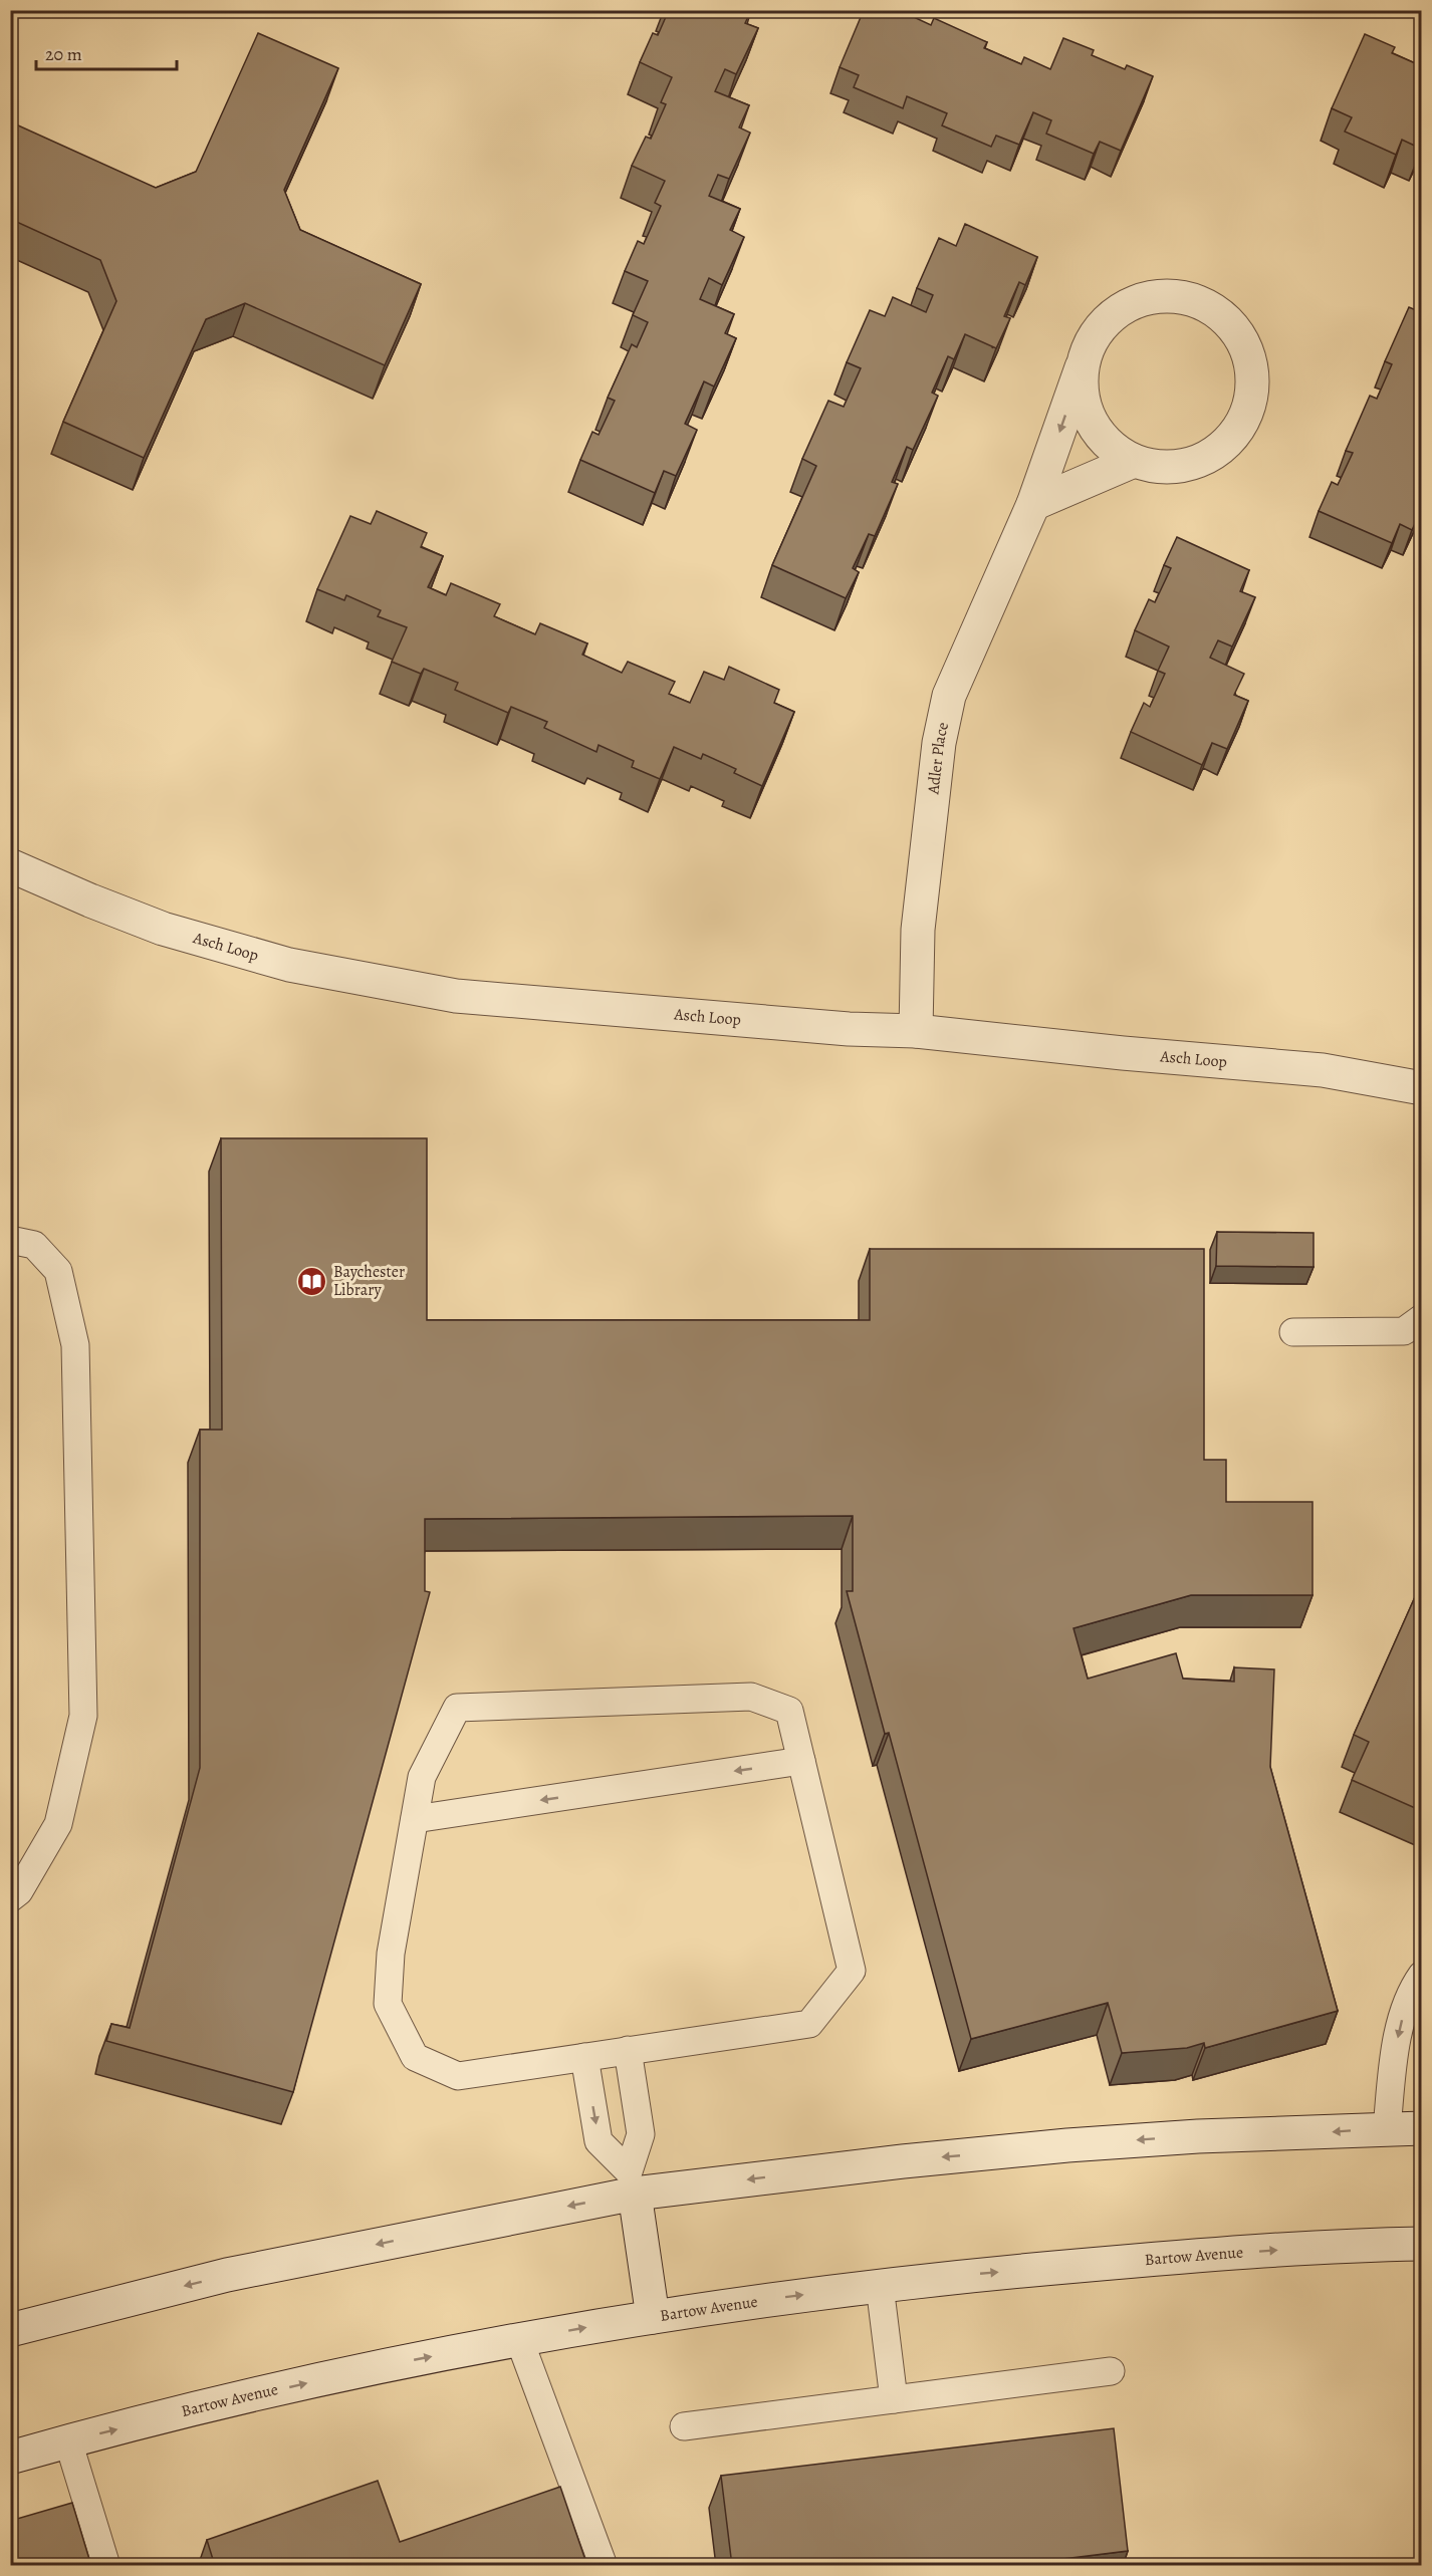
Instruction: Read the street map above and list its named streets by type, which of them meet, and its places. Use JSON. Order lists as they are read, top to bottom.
{
  "streets": {
    "main road": ["Adler Place", "Asch Loop", "Bartow Avenue"]
  },
  "crossings": [
    ["Adler Place", "Asch Loop"]
  ],
  "places": {
    "library": ["Baychester Library"]
  },
  "scale_bar": "20 m"
}
